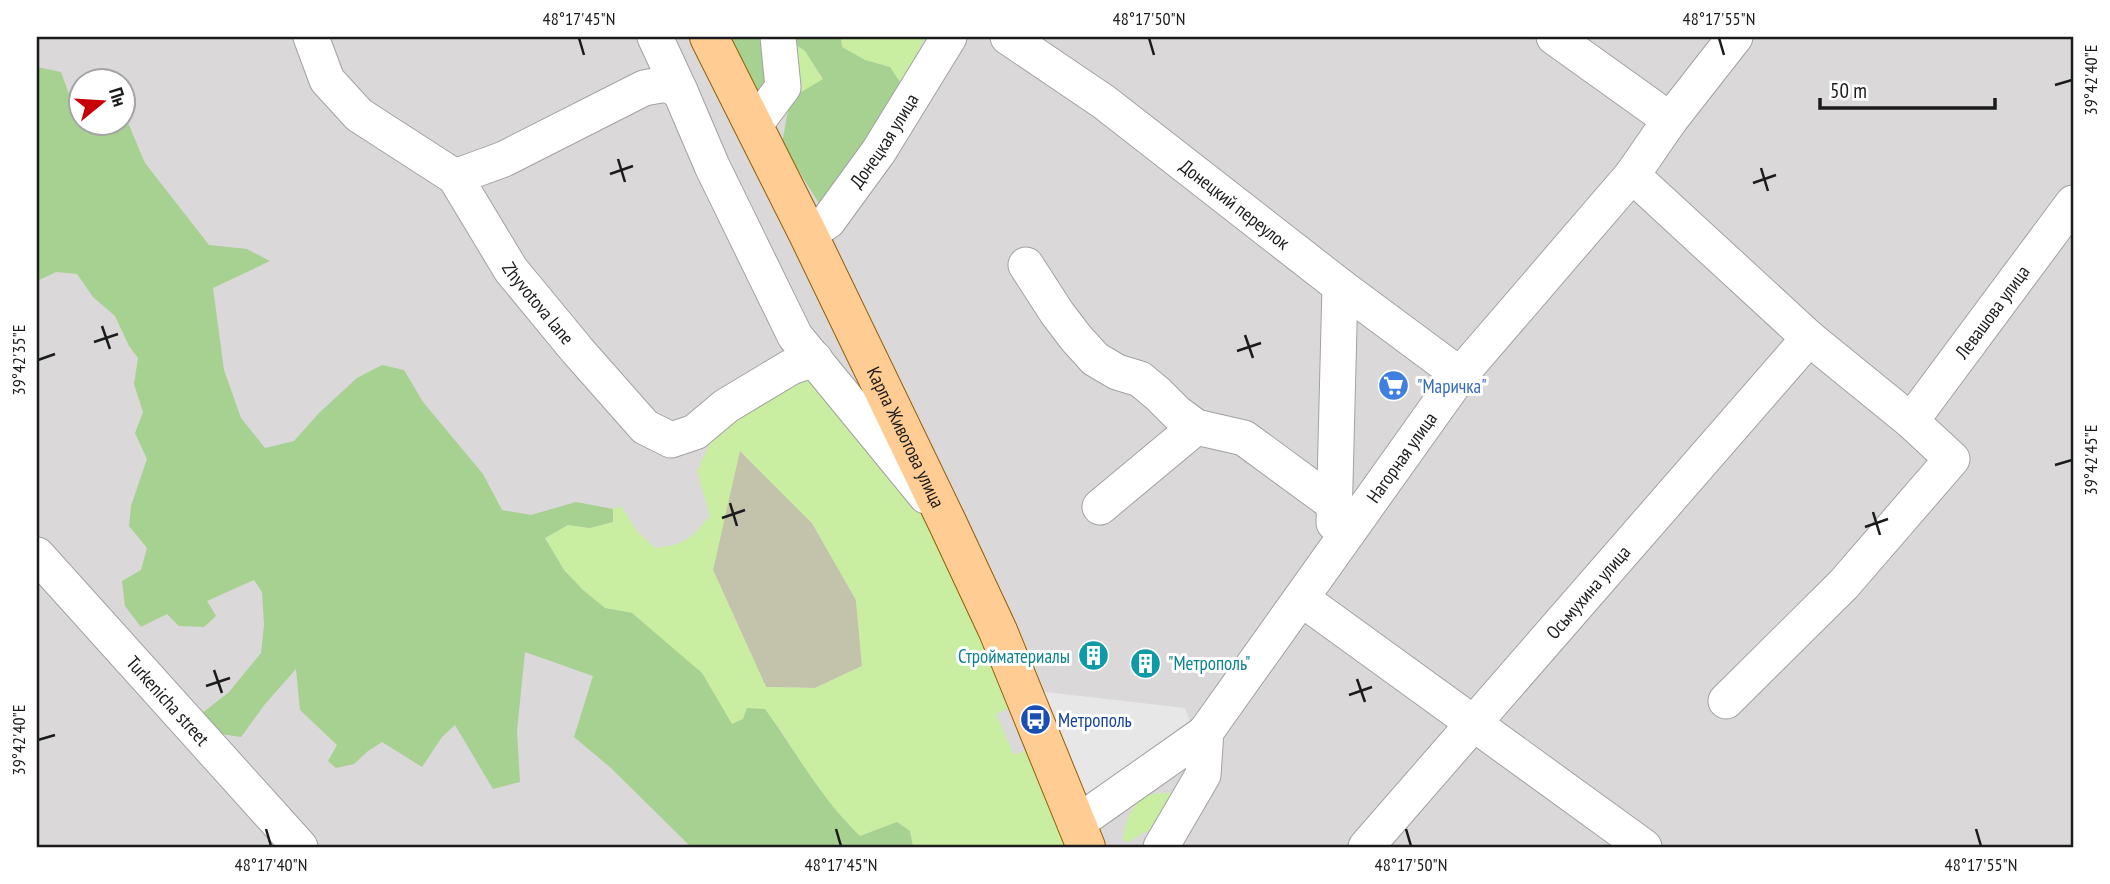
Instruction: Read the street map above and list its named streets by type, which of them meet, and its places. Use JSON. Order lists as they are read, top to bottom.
{
  "streets": {
    "main road": ["Карпа Животова улица"],
    "street": [
      "Донецкая улица",
      "Донецкий переулок",
      "Zhyvotova lane",
      "Левашова улица",
      "Нагорная улица",
      "Осьмухина улица",
      "Turkenicha street"
    ]
  },
  "crossings": [
    ["Донецкая улица", "Карпа Животова улица"],
    ["Донецкий переулок", "Нагорная улица"],
    ["Карпа Животова улица", "Нагорная улица"]
  ],
  "places": {
    "supermarket": ["\"Маричка\""],
    "building": ["Стройматериалы", "\"Метрополь\""],
    "bus stop": ["Метрополь"]
  },
  "scale_bar": "50 m",
  "north": "right",
  "coordinates": [
    "48°17'45\"N",
    "48°17'50\"N",
    "48°17'55\"N",
    "39°42'40\"E",
    "39°42'35\"E",
    "39°42'45\"E",
    "48°17'40\"N"
  ]
}
